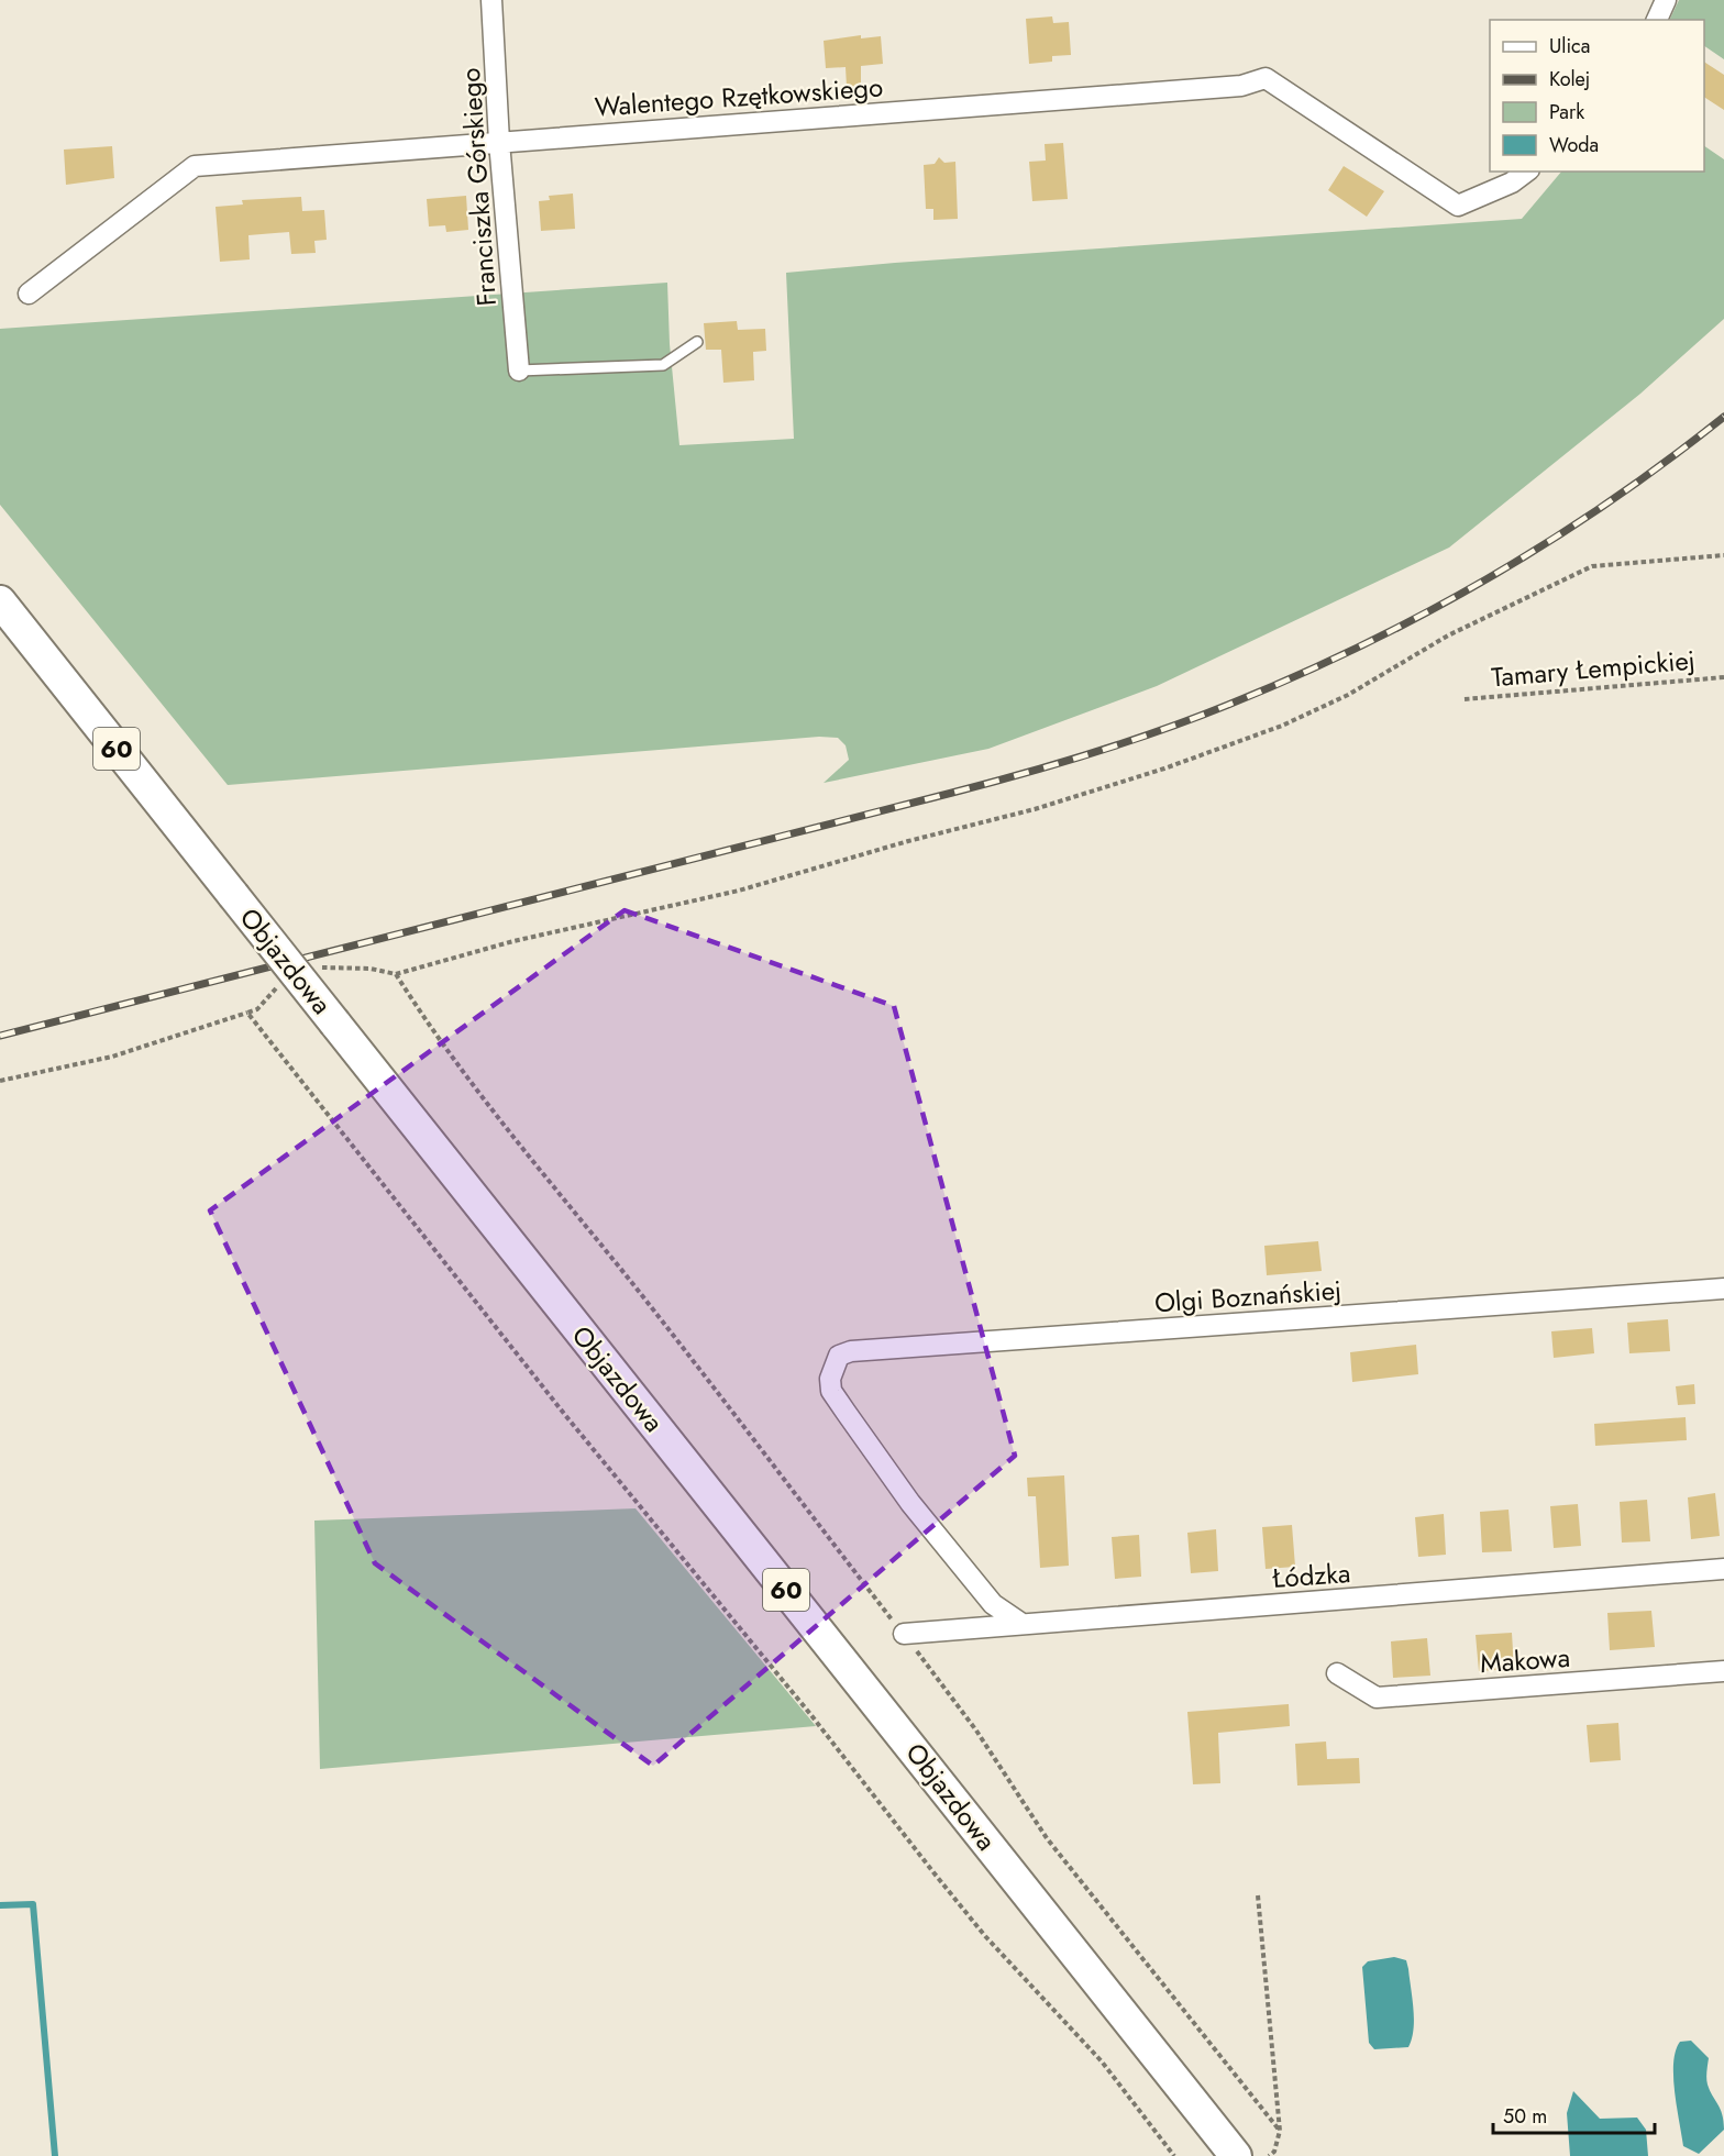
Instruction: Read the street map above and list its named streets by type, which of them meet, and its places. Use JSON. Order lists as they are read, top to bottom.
{
  "streets": {
    "main road": ["60", "Objazdowa"],
    "street": [
      "Walentego Rzętkowskiego",
      "Franciszka Górskiego",
      "Olgi Boznańskiej",
      "Łódzka",
      "Makowa"
    ],
    "path": ["Tamary Łempickiej"]
  },
  "crossings": [
    ["Walentego Rzętkowskiego", "Franciszka Górskiego"],
    ["Olgi Boznańskiej", "Łódzka"]
  ],
  "legend": [
    "Ulica",
    "Kolej",
    "Park",
    "Woda"
  ],
  "scale_bar": "50 m"
}
